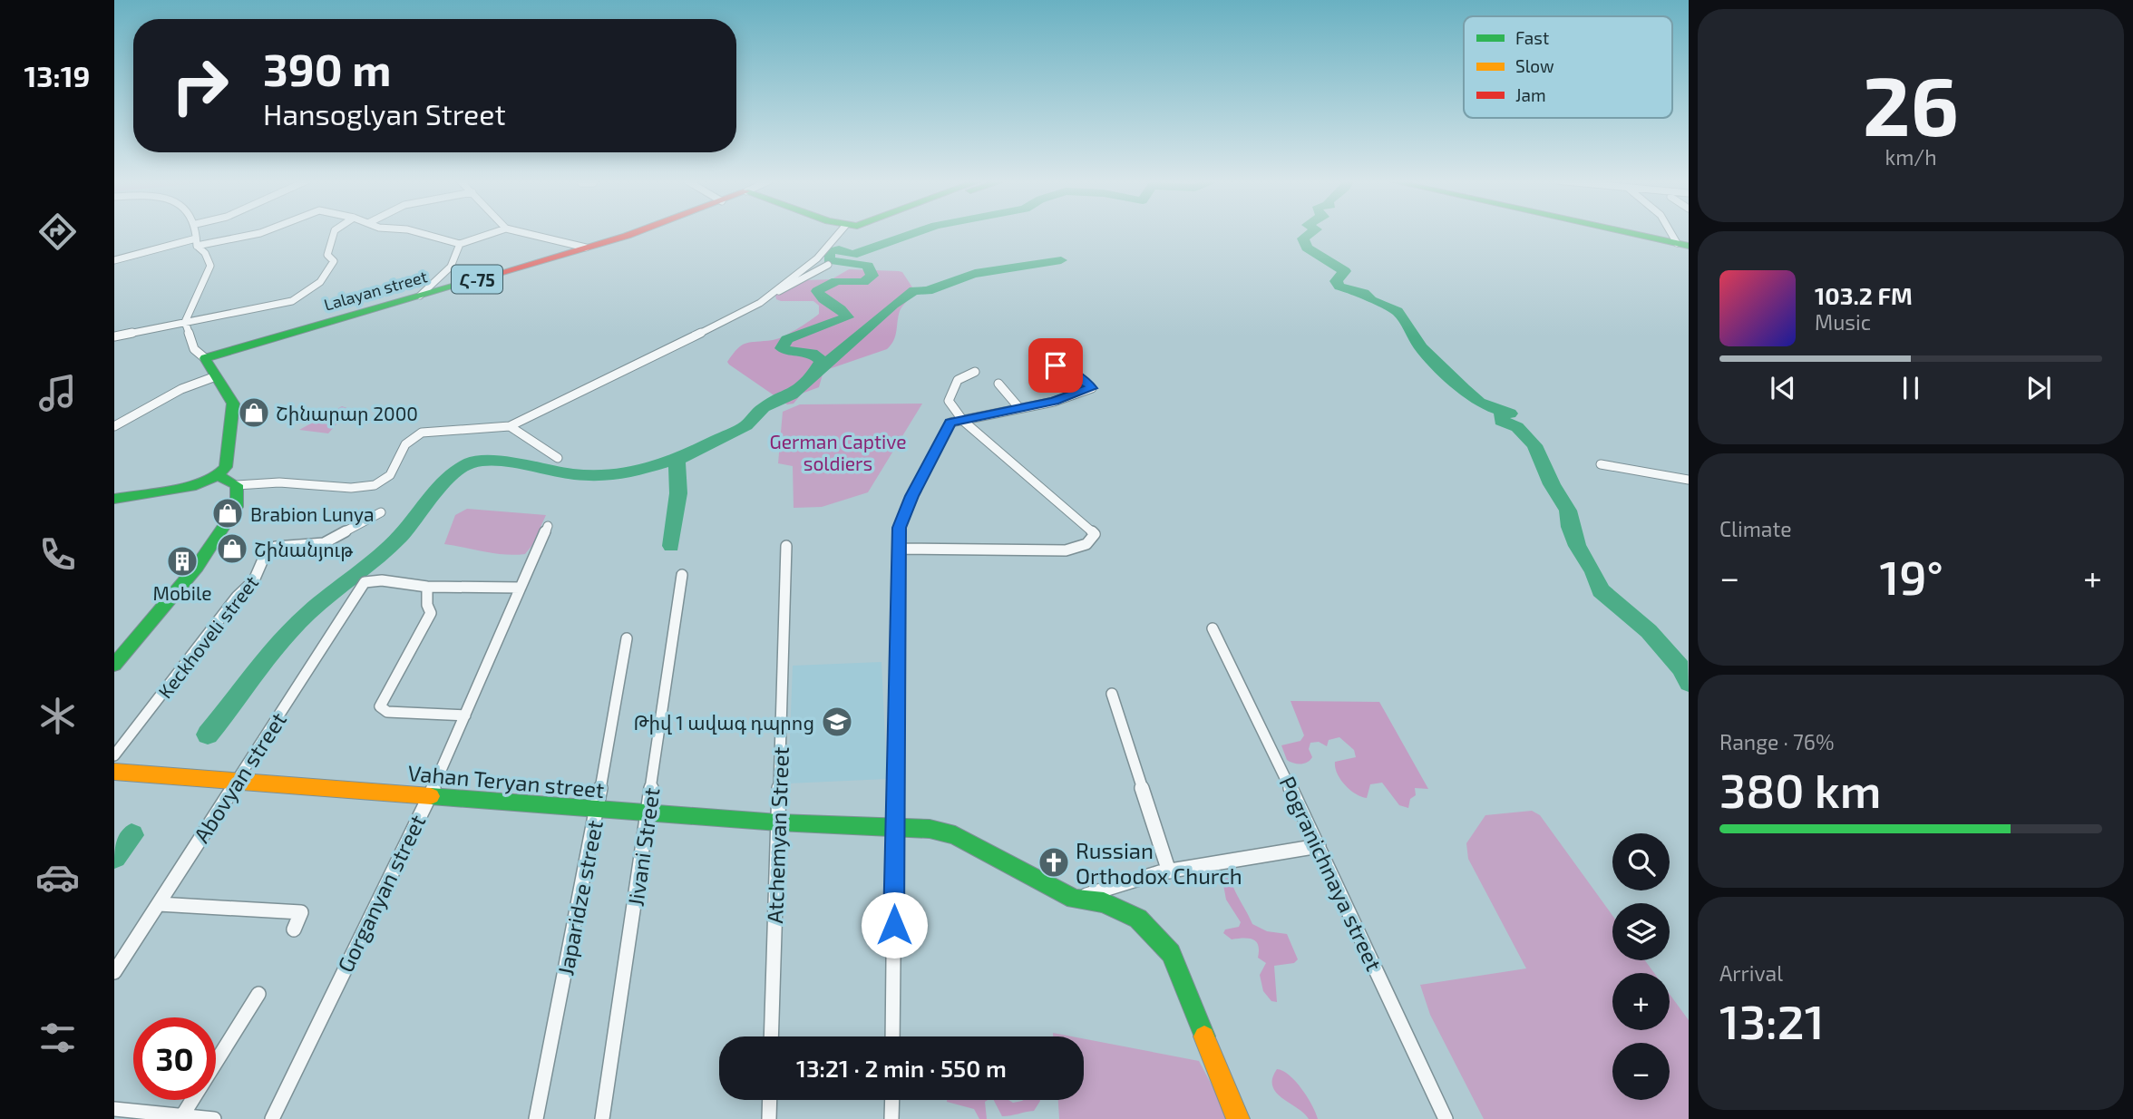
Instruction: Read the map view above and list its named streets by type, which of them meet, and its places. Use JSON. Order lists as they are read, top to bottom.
{
  "streets": {
    "main road": ["Հ-75", "Lalayan street", "Vahan Teryan street"],
    "street": [
      "Keckhoveli street",
      "Abovyan street",
      "Atchemyan Street",
      "Jivani Street",
      "Pogranichnaya street",
      "Gorganyan street",
      "Japaridze street"
    ]
  },
  "crossings": [
    ["Abovyan street", "Vahan Teryan street"],
    ["Vahan Teryan street", "Atchemyan Street"],
    ["Vahan Teryan street", "Jivani Street"],
    ["Vahan Teryan street", "Gorganyan street"],
    ["Vahan Teryan street", "Japaridze street"]
  ],
  "parks": ["German Captive soldiers"],
  "places": {
    "shop": ["Շինարար 2000", "Brabion Lunya", "Շինանյութ"],
    "building": ["Mobile"],
    "school or university": ["Թիվ 1 ավագ դպրոց"],
    "church": ["Russian Orthodox Church"]
  },
  "legend": ["Fast", "Slow", "Jam"],
  "page": {
    "tabs": "13:19",
    "tile": [
      ["26", "km/h"],
      "Climate",
      ["Range · 76%", "380 km"],
      ["Arrival", "13:21"]
    ],
    "turn": ["390 m", "Hansoglyan Street"],
    "song": ["103.2 FM", "Music"],
    "heat": ["−", "19°", "+"],
    "map_buttons": ["+", "−"],
    "limit": "30",
    "trip": "13:21 · 2 min · 550 m"
  }
}
